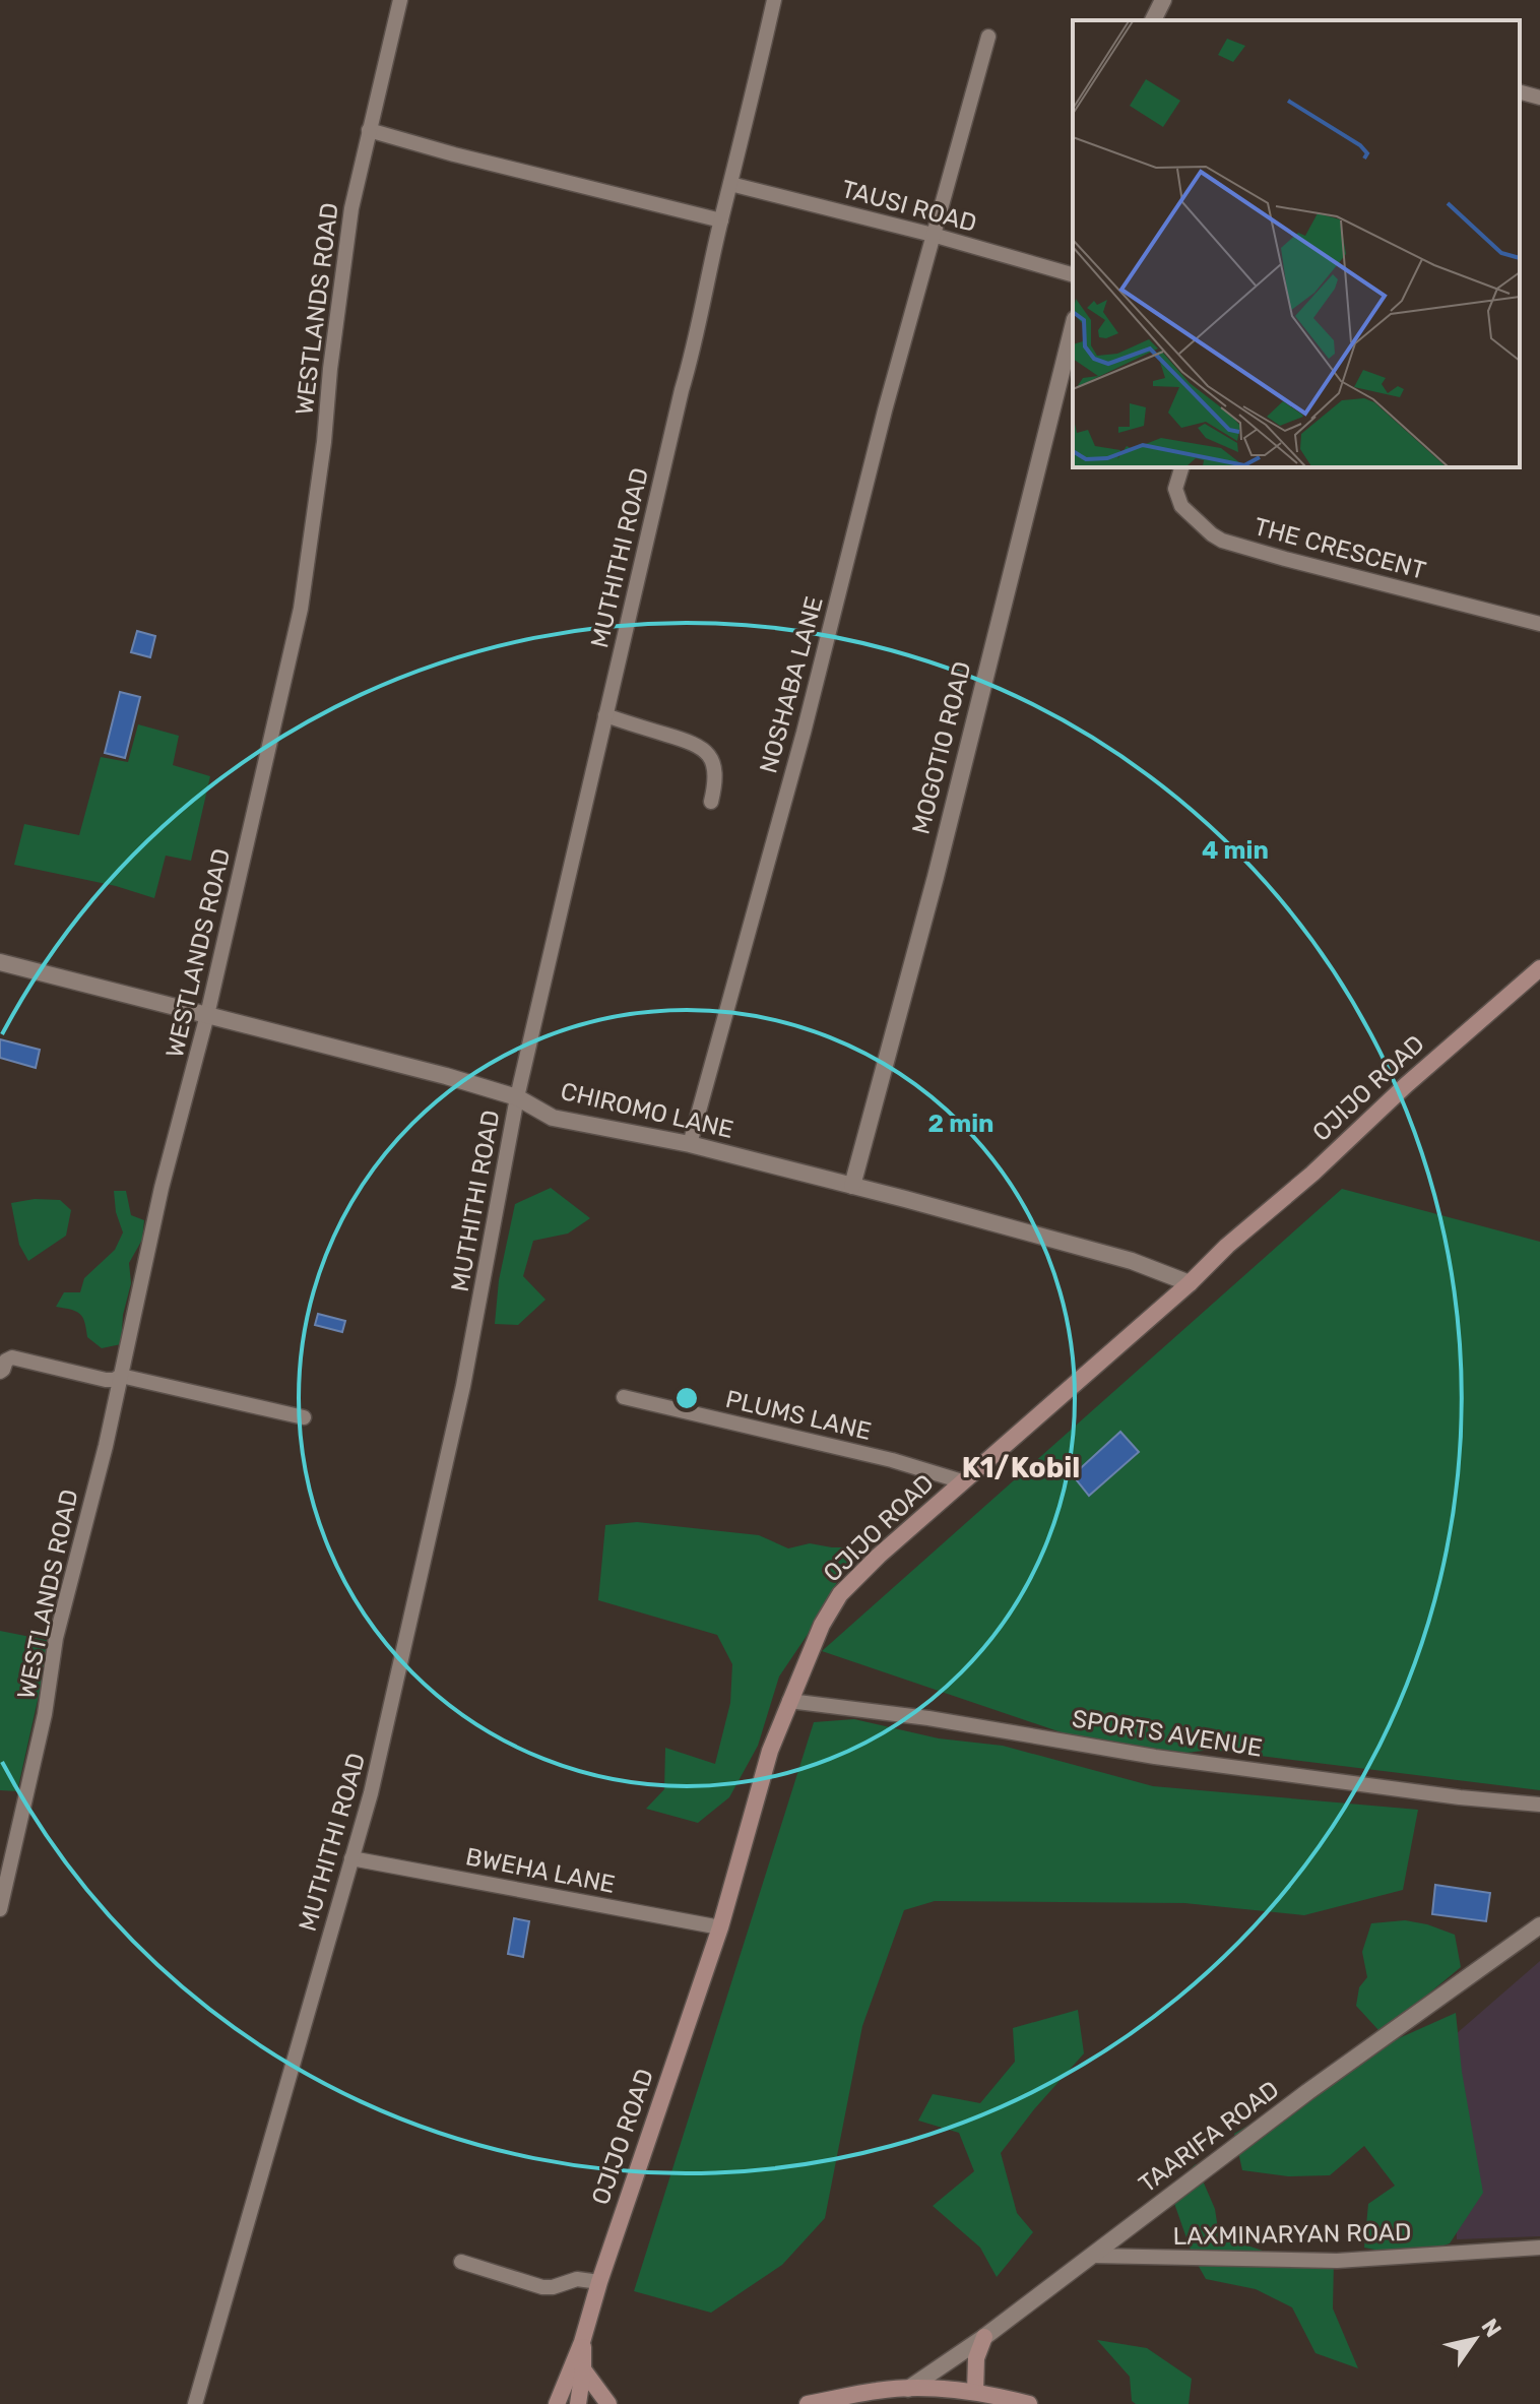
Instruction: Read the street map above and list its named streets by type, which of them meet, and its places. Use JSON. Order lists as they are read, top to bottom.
{
  "streets": {
    "main road": ["OJIJO ROAD"],
    "street": [
      "TAUSI ROAD",
      "WESTLANDS ROAD",
      "THE CRESCENT",
      "MUTHITHI ROAD",
      "NOSHABA LANE",
      "MOGOTIO ROAD",
      "CHIROMO LANE",
      "PLUMS LANE",
      "SPORTS AVENUE",
      "BWEHA LANE",
      "TAARIFA ROAD",
      "LAXMINARYAN ROAD"
    ]
  },
  "crossings": [
    ["TAUSI ROAD", "MUTHITHI ROAD"],
    ["TAUSI ROAD", "NOSHABA LANE"],
    ["WESTLANDS ROAD", "CHIROMO LANE"],
    ["MUTHITHI ROAD", "CHIROMO LANE"],
    ["MUTHITHI ROAD", "BWEHA LANE"],
    ["NOSHABA LANE", "CHIROMO LANE"],
    ["MOGOTIO ROAD", "CHIROMO LANE"],
    ["OJIJO ROAD", "CHIROMO LANE"],
    ["OJIJO ROAD", "PLUMS LANE"],
    ["OJIJO ROAD", "SPORTS AVENUE"],
    ["OJIJO ROAD", "BWEHA LANE"],
    ["TAARIFA ROAD", "LAXMINARYAN ROAD"]
  ],
  "districts": ["K1/Kobil"],
  "north": "top right",
  "rings": ["4 min", "2 min"]
}
